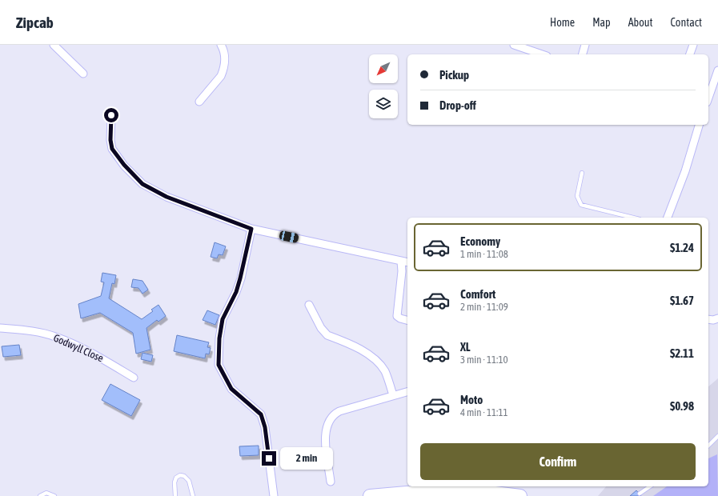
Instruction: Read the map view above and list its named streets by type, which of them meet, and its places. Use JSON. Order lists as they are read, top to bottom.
{
  "streets": {
    "street": ["Godwyll Close"]
  },
  "north": "bottom left",
  "page": {
    "header": "Zipcab",
    "nav": [
      "Home",
      "Map",
      "About",
      "Contact"
    ],
    "banner": ["Pickup", "Drop-off"],
    "list": [
      {
        "name": "Economy",
        "note": "1 min · 11:08",
        "value": "$1.24"
      },
      {
        "name": "Comfort",
        "note": "2 min · 11:09",
        "value": "$1.67"
      },
      {
        "name": "XL",
        "note": "3 min · 11:10",
        "value": "$2.11"
      },
      {
        "name": "Moto",
        "note": "4 min · 11:11",
        "value": "$0.98"
      }
    ],
    "buttons": "Confirm",
    "bubble": "2 min"
  }
}
